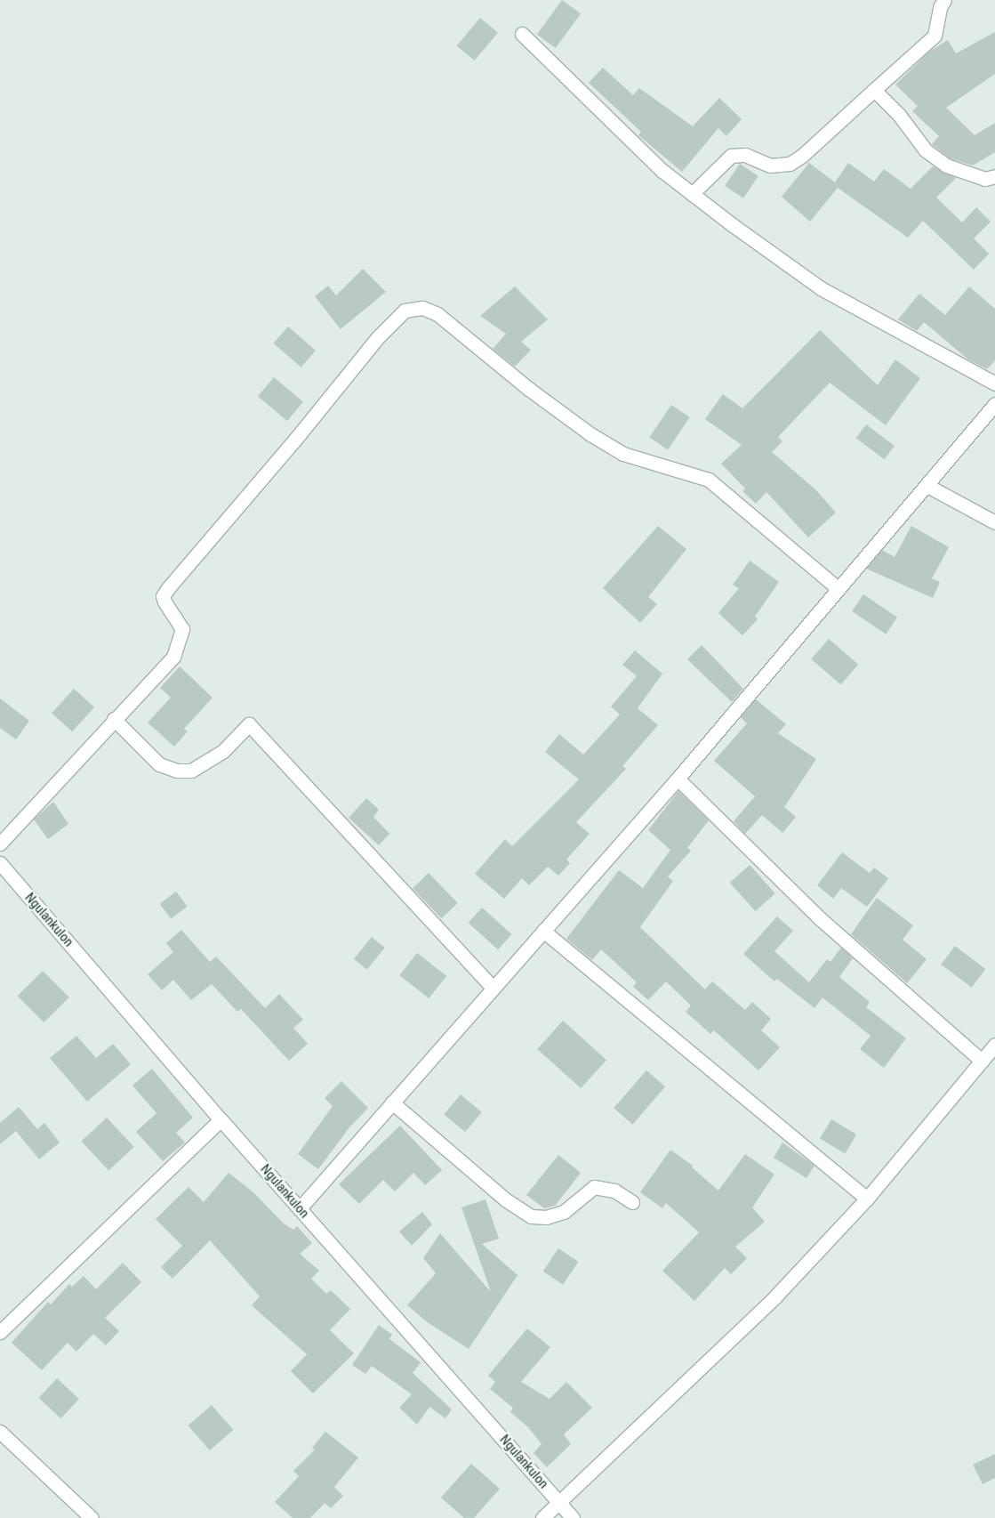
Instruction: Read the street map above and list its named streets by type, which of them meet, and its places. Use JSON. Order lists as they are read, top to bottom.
{
  "streets": {
    "street": ["Ngulankulon"]
  }
}
